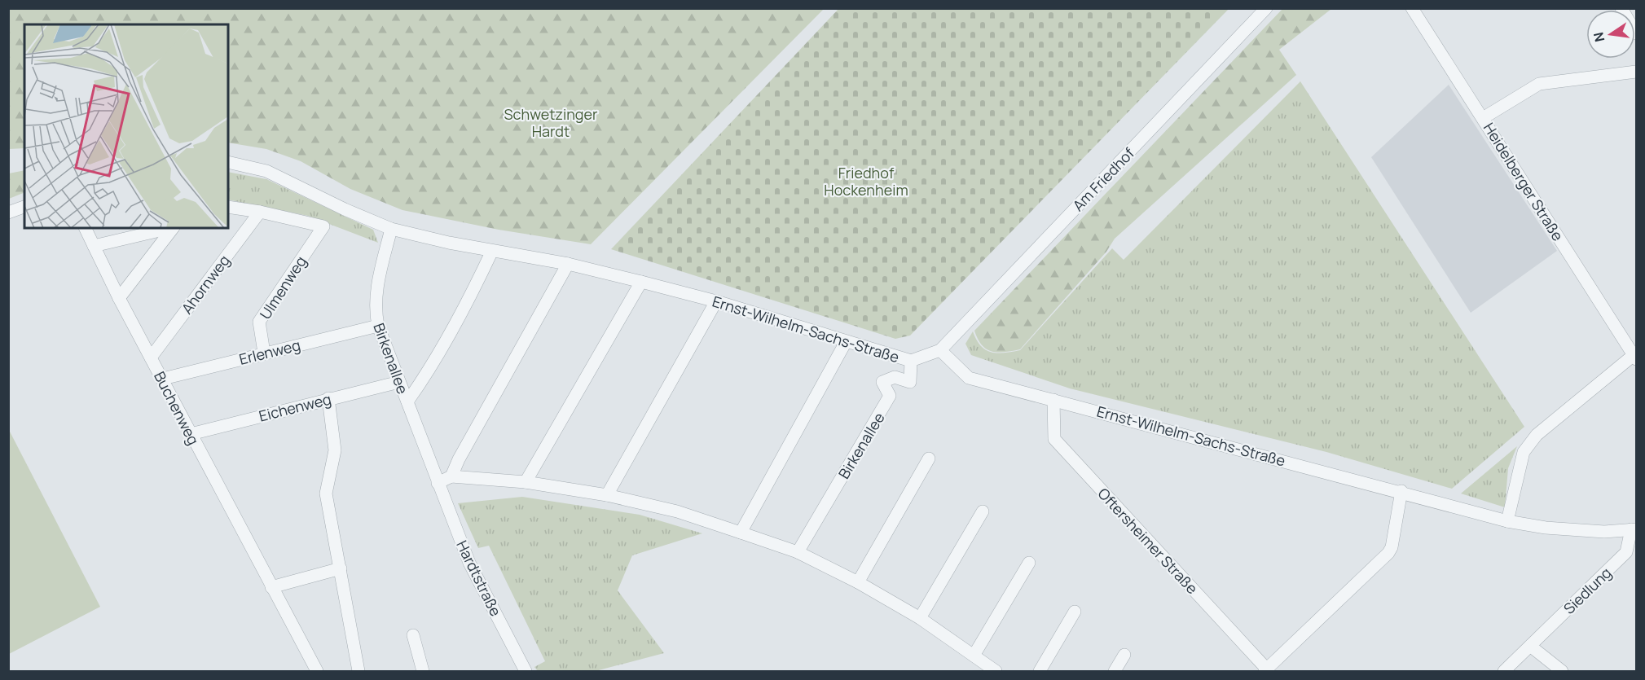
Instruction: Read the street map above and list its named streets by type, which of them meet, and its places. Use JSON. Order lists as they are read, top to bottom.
{
  "streets": {
    "street": [
      "Am Friedhof",
      "Heidelberger Straße",
      "Ahornweg",
      "Ulmenweg",
      "Ernst-Wilhelm-Sachs-Straße",
      "Erlenweg",
      "Birkenallee",
      "Eichenweg",
      "Buchenweg",
      "Oftersheimer Straße",
      "Hardtstraße",
      "Siedlung"
    ]
  },
  "crossings": [
    ["Am Friedhof", "Ernst-Wilhelm-Sachs-Straße"],
    ["Heidelberger Straße", "Ernst-Wilhelm-Sachs-Straße"],
    ["Ahornweg", "Ulmenweg"],
    ["Ahornweg", "Buchenweg"],
    ["Ulmenweg", "Erlenweg"],
    ["Ernst-Wilhelm-Sachs-Straße", "Birkenallee"],
    ["Ernst-Wilhelm-Sachs-Straße", "Oftersheimer Straße"],
    ["Ernst-Wilhelm-Sachs-Straße", "Siedlung"],
    ["Erlenweg", "Birkenallee"],
    ["Erlenweg", "Buchenweg"],
    ["Birkenallee", "Eichenweg"],
    ["Birkenallee", "Hardtstraße"],
    ["Eichenweg", "Buchenweg"]
  ],
  "parks": ["Schwetzinger Hardt", "Friedhof Hockenheim"],
  "north": "left"
}
